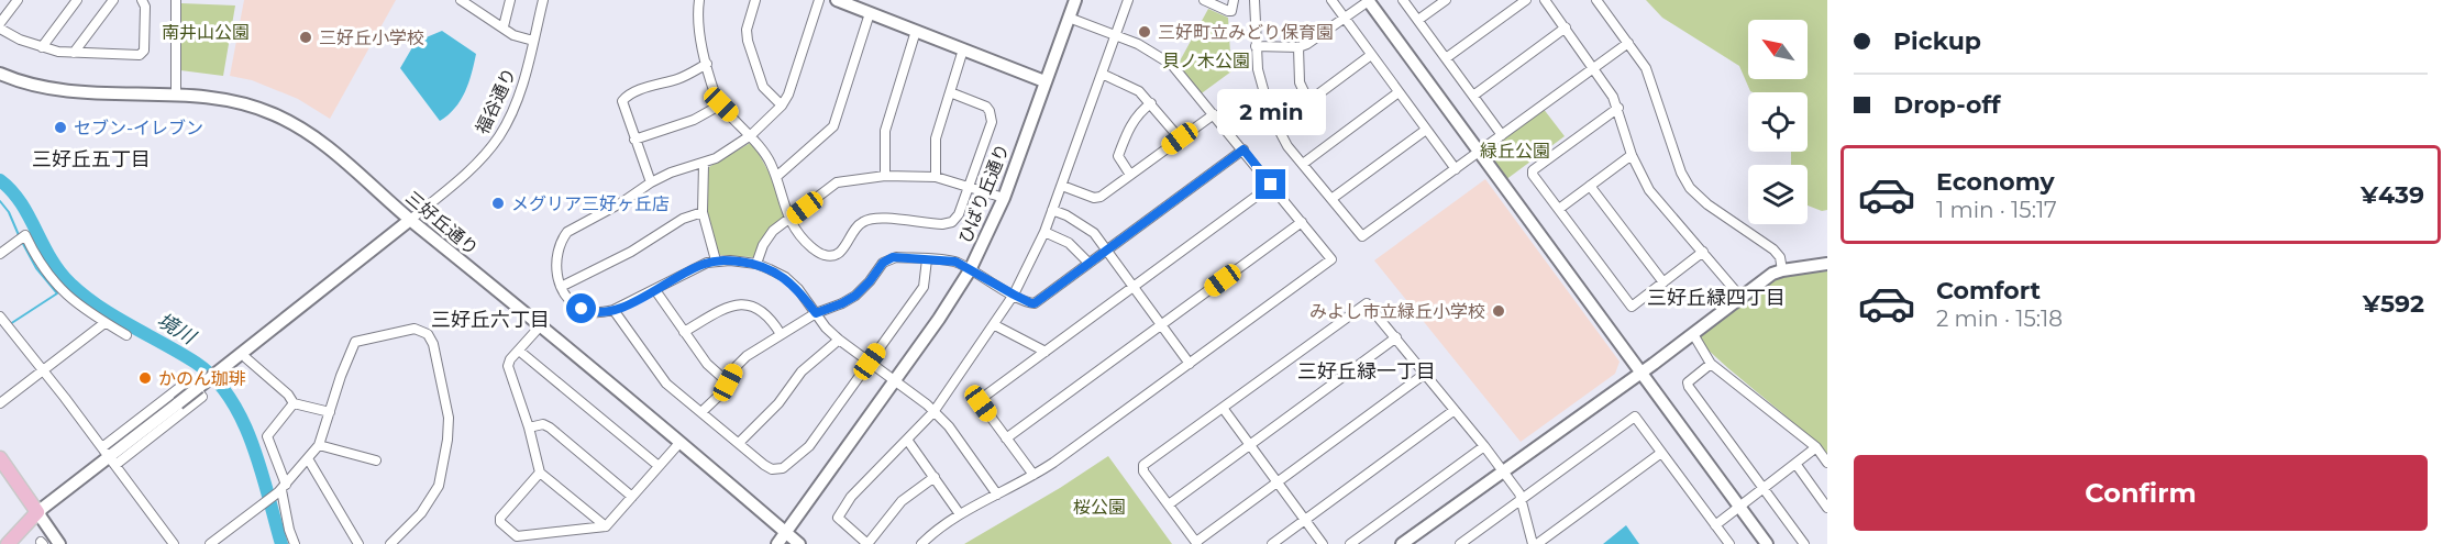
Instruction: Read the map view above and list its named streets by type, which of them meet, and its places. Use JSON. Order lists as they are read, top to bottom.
{
  "streets": {
    "street": ["福谷通り", "ひばり丘通り", "三好丘通り"]
  },
  "crossings": [
    ["福谷通り", "三好丘通り"],
    ["ひばり丘通り", "三好丘通り"]
  ],
  "districts": [
    "三好丘五丁目",
    "三好丘緑四丁目",
    "三好丘六丁目",
    "三好丘緑一丁目"
  ],
  "water": ["境川"],
  "parks": [
    "南井山公園",
    "貝ノ木公園",
    "緑丘公園",
    "桜公園"
  ],
  "places": [
    "三好町立みどり保育園",
    "三好丘小学校",
    "セブン-イレブン",
    "メグリア三好ヶ丘店",
    "みよし市立緑丘小学校",
    "かのん珈琲"
  ],
  "north": "top left",
  "page": {
    "banner": ["Pickup", "Drop-off"],
    "bubble": "2 min",
    "list": [
      {
        "name": "Economy",
        "note": "1 min · 15:17",
        "value": "¥439"
      },
      {
        "name": "Comfort",
        "note": "2 min · 15:18",
        "value": "¥592"
      }
    ],
    "buttons": "Confirm"
  }
}
